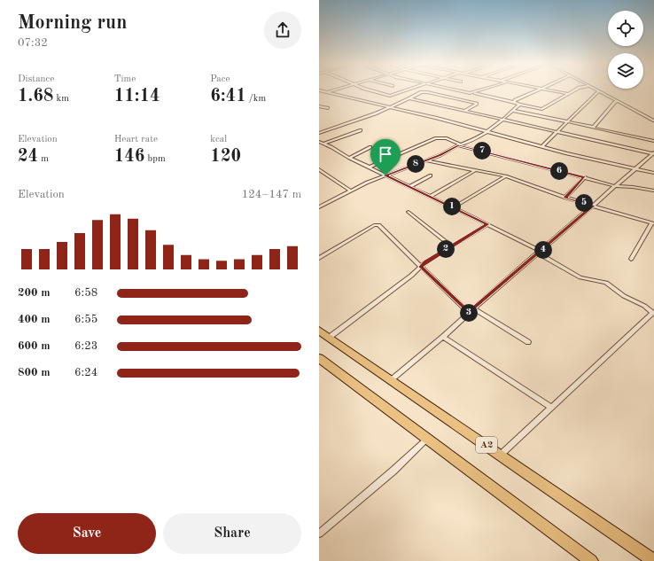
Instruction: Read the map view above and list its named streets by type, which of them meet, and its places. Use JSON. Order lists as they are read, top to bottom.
{
  "streets": {
    "highway": ["A2"]
  },
  "page": {
    "heading": ["Morning run", "07:32"],
    "stats": [
      ["Distance", "1.68 km"],
      ["Time", "11:14"],
      ["Pace", "6:41 /km"],
      ["Elevation", "24 m"],
      ["Heart rate", "146 bpm"],
      ["kcal", "120"]
    ],
    "pins": [
      "7",
      "8",
      "6",
      "5",
      "1",
      "2",
      "4",
      "3"
    ],
    "chart": ["Elevation", "124–147 m"],
    "list": [
      {
        "name": "200 m",
        "note": "6:58"
      },
      {
        "name": "400 m",
        "note": "6:55"
      },
      {
        "name": "600 m",
        "note": "6:23"
      },
      {
        "name": "800 m",
        "note": "6:24"
      }
    ],
    "buttons": ["Save", "Share"]
  }
}
